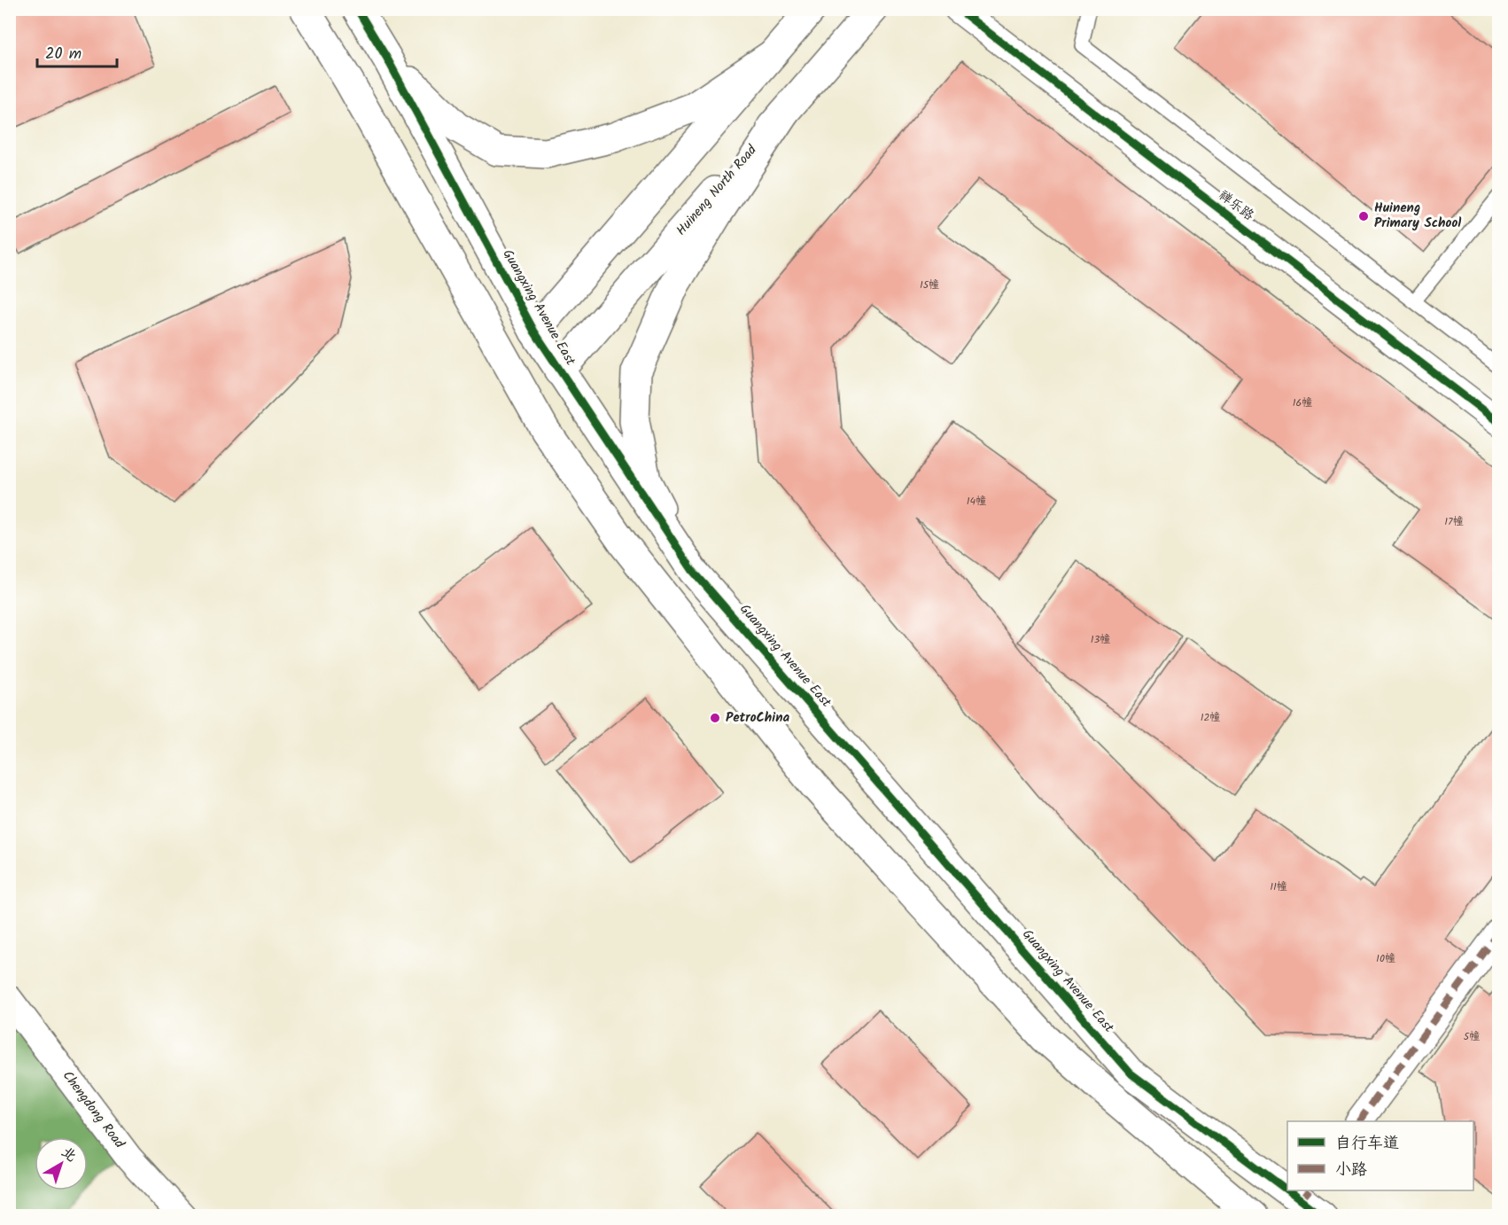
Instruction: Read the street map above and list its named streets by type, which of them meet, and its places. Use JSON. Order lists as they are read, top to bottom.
{
  "streets": {
    "main road": ["Huineng North Road", "Guangxing Avenue East"],
    "street": ["禅乐路", "Chengdong Road"]
  },
  "crossings": [
    ["Huineng North Road", "Guangxing Avenue East"]
  ],
  "places": ["Huineng Primary School", "PetroChina"],
  "house_numbers": [
    "15幢",
    "16幢",
    "14幢",
    "17幢",
    "13幢",
    "12幢",
    "11幢",
    "10幢",
    "5幢"
  ],
  "legend": ["自行车道", "小路"],
  "scale_bar": "20 m",
  "north": "top right"
}
